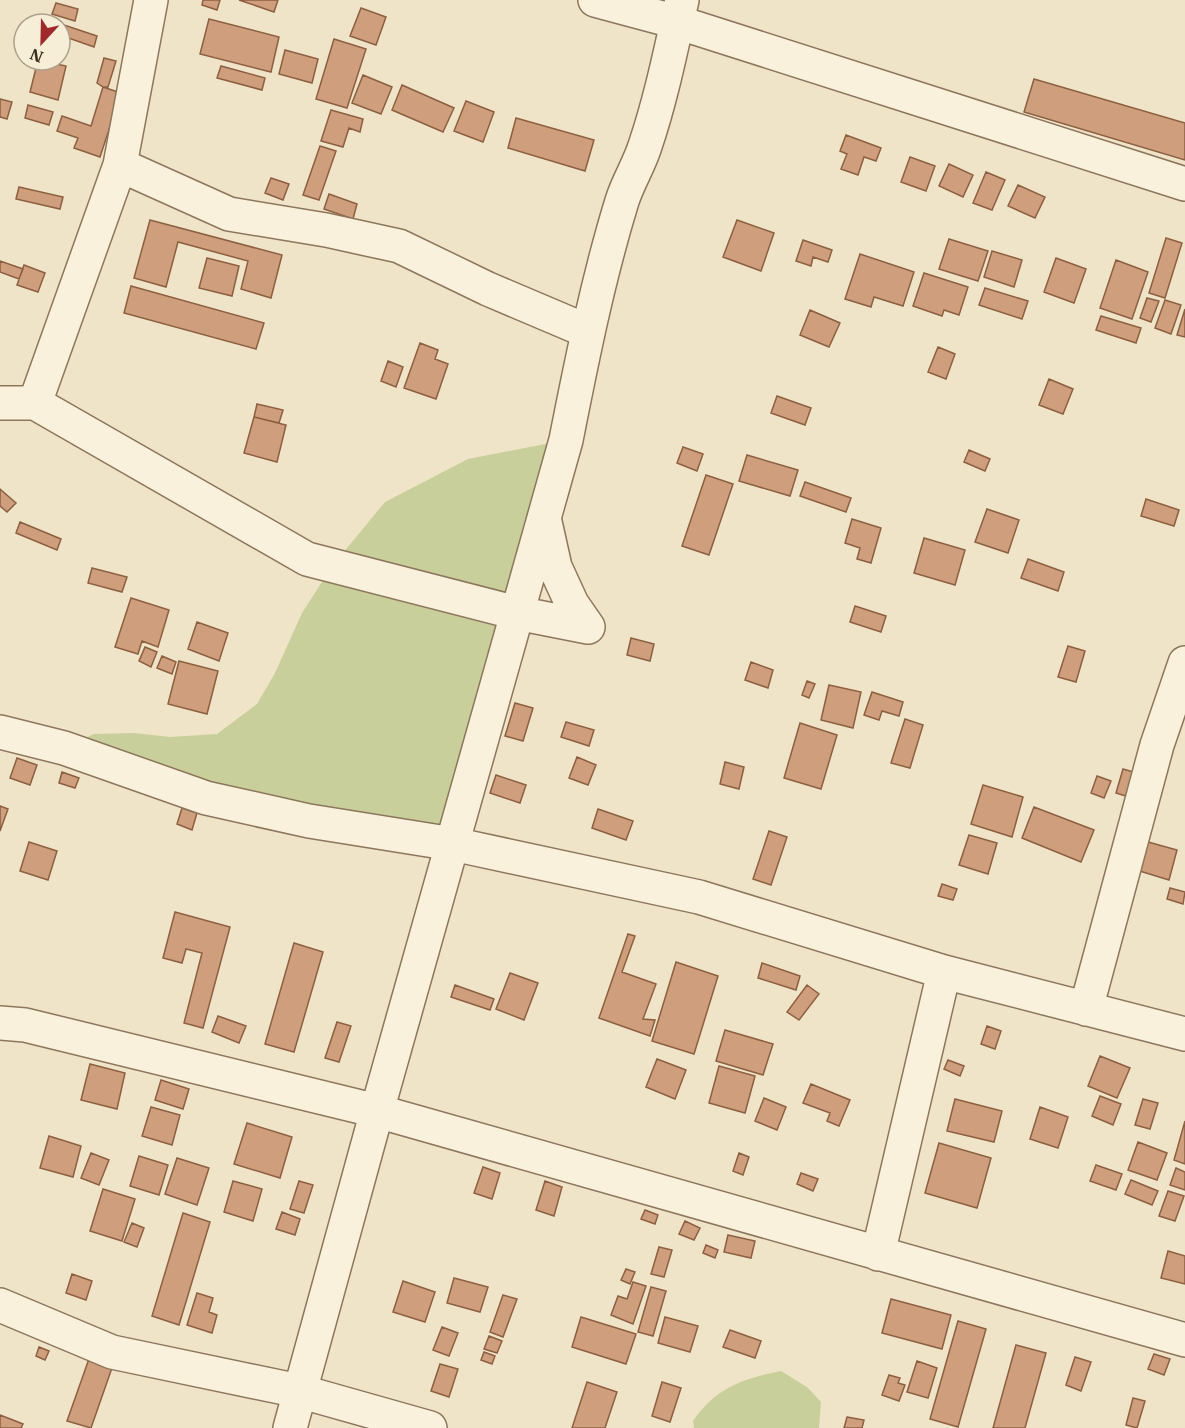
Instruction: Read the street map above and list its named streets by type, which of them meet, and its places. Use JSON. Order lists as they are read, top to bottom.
{
  "north": "bottom"
}
